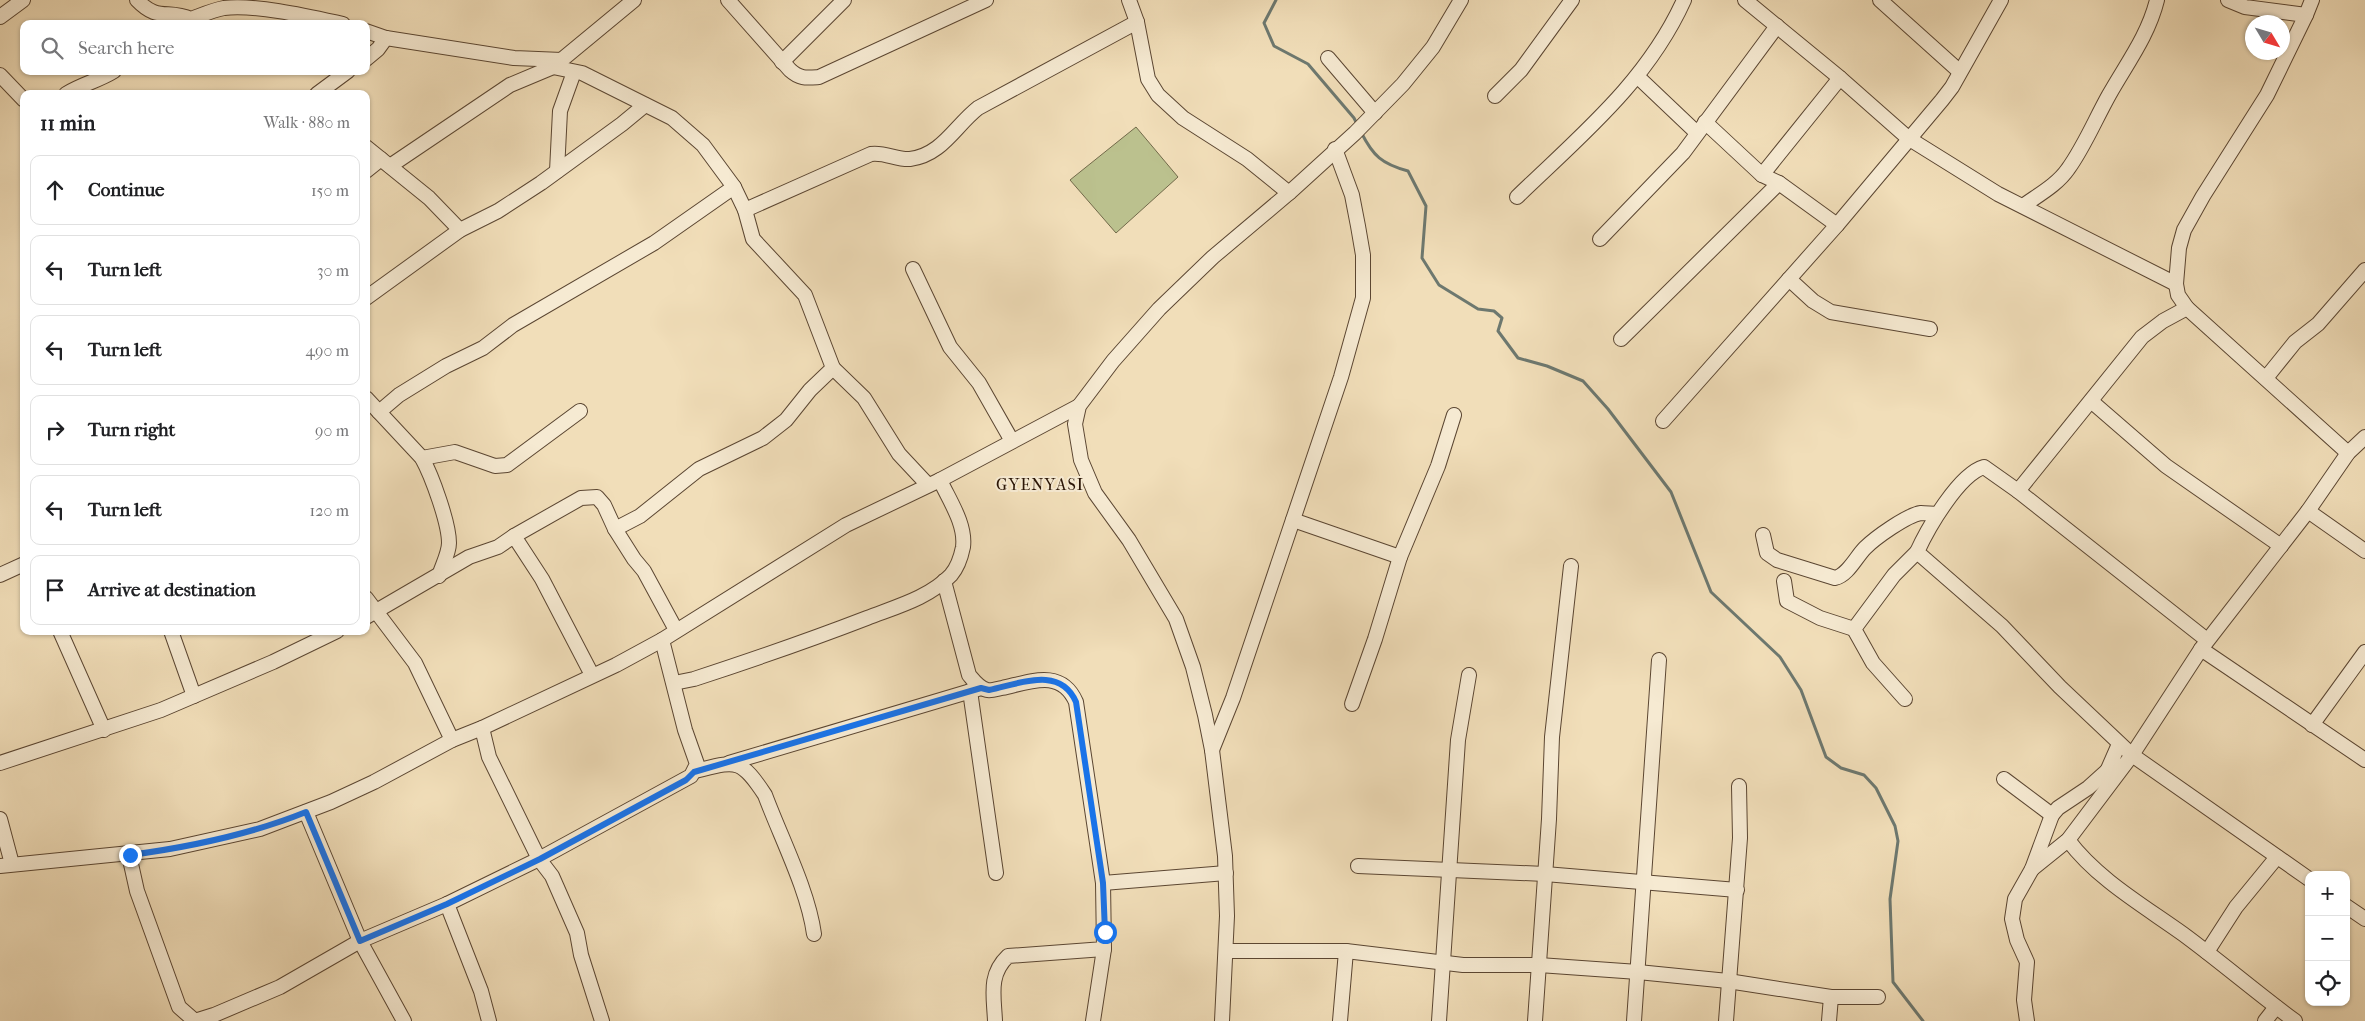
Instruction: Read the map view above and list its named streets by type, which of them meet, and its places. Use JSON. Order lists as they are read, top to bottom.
{
  "districts": ["GYENYASI"],
  "north": "bottom right",
  "page": {
    "search": "Search here",
    "heading": ["11 min", "Walk · 880 m"],
    "list": [
      ["Continue", "150 m"],
      ["Turn left", "30 m"],
      ["Turn left", "490 m"],
      ["Turn right", "90 m"],
      ["Turn left", "120 m"],
      "Arrive at destination"
    ],
    "map_buttons": ["+", "−"]
  }
}
